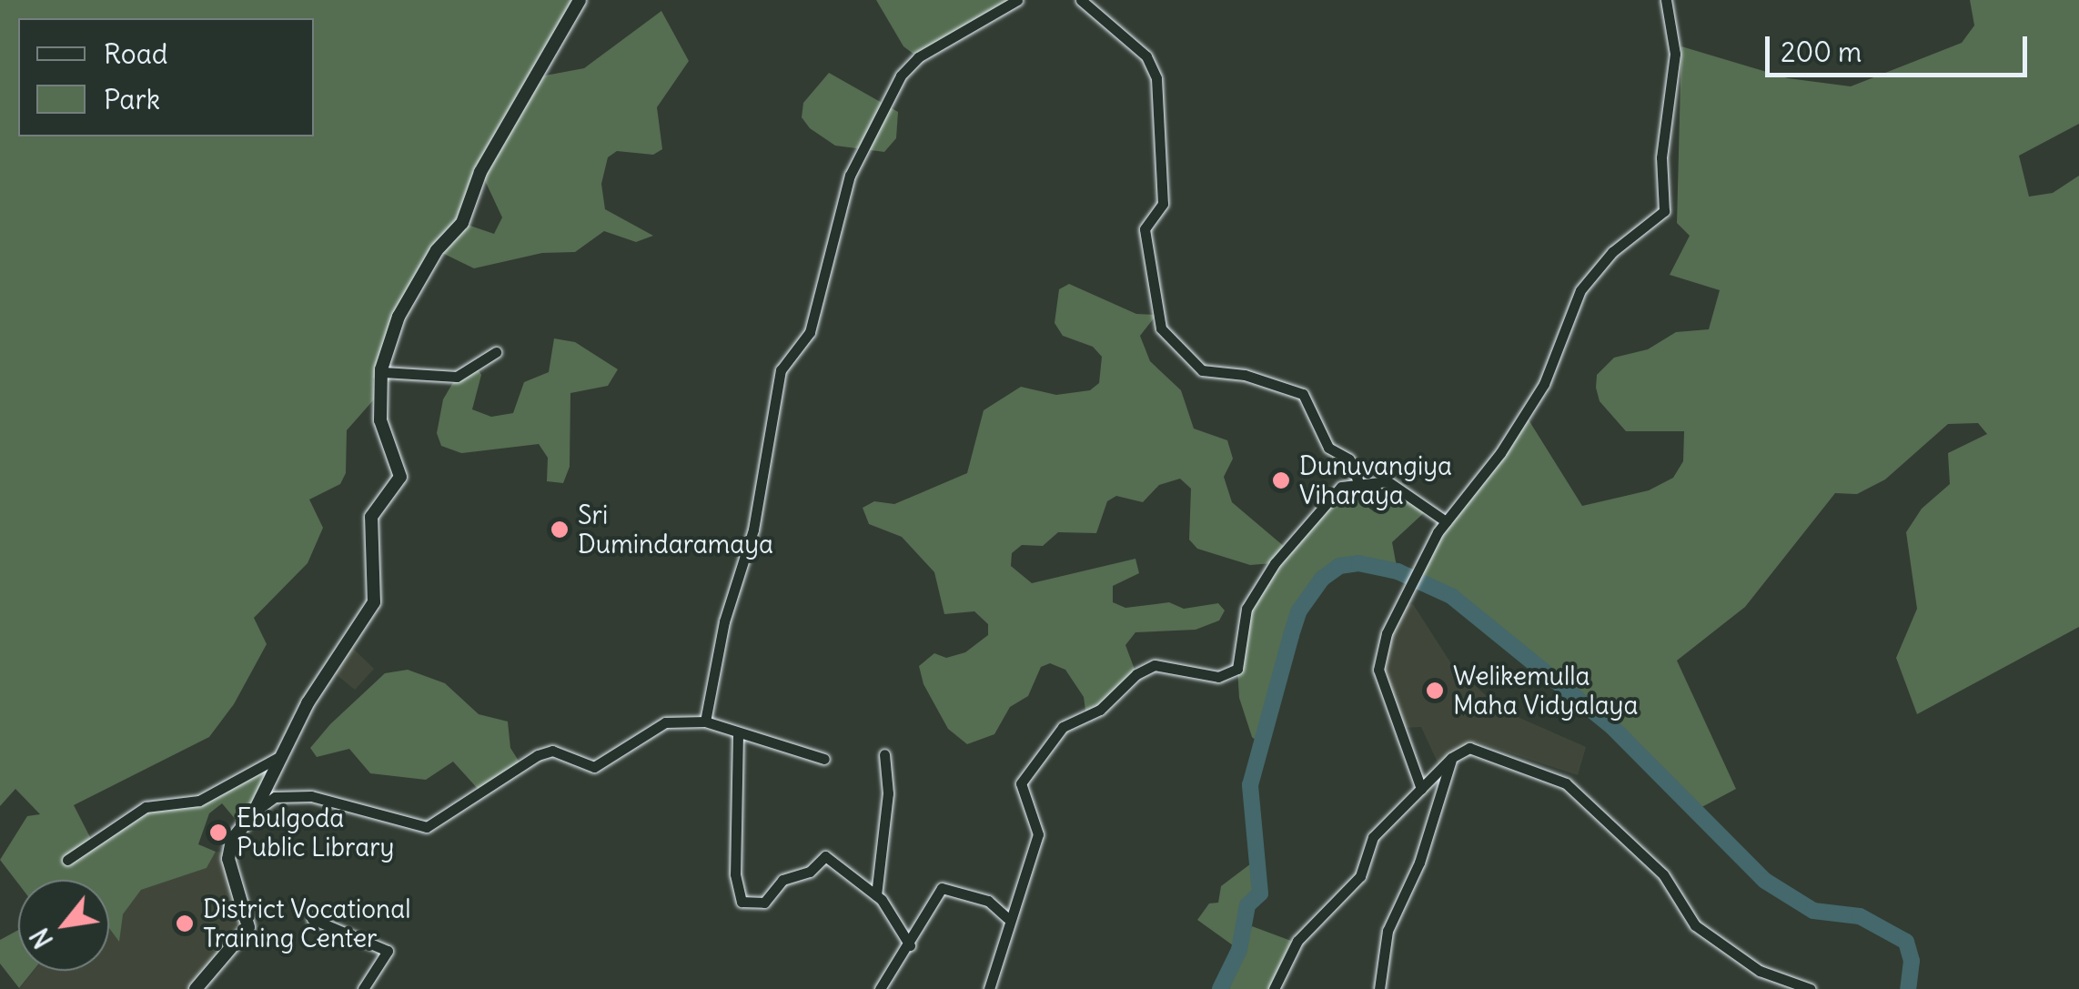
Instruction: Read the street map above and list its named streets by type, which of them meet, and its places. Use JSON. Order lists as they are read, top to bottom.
{
  "places": [
    "Dunuvangiya Viharaya",
    "Sri Dumindaramaya",
    "Welikemulla Maha Vidyalaya",
    "Ebulgoda Public Library",
    "District Vocational Training Center"
  ],
  "legend": ["Road", "Park"],
  "scale_bar": "200 m",
  "north": "bottom left"
}
